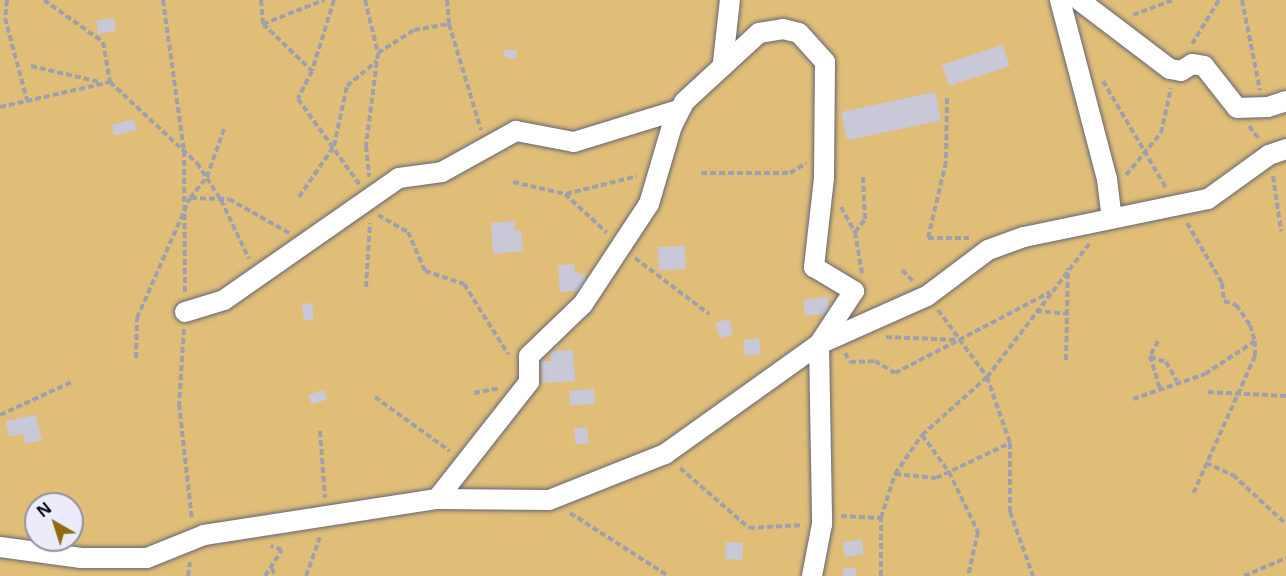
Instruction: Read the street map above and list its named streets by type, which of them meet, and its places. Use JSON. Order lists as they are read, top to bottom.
{
  "north": "top left"
}
